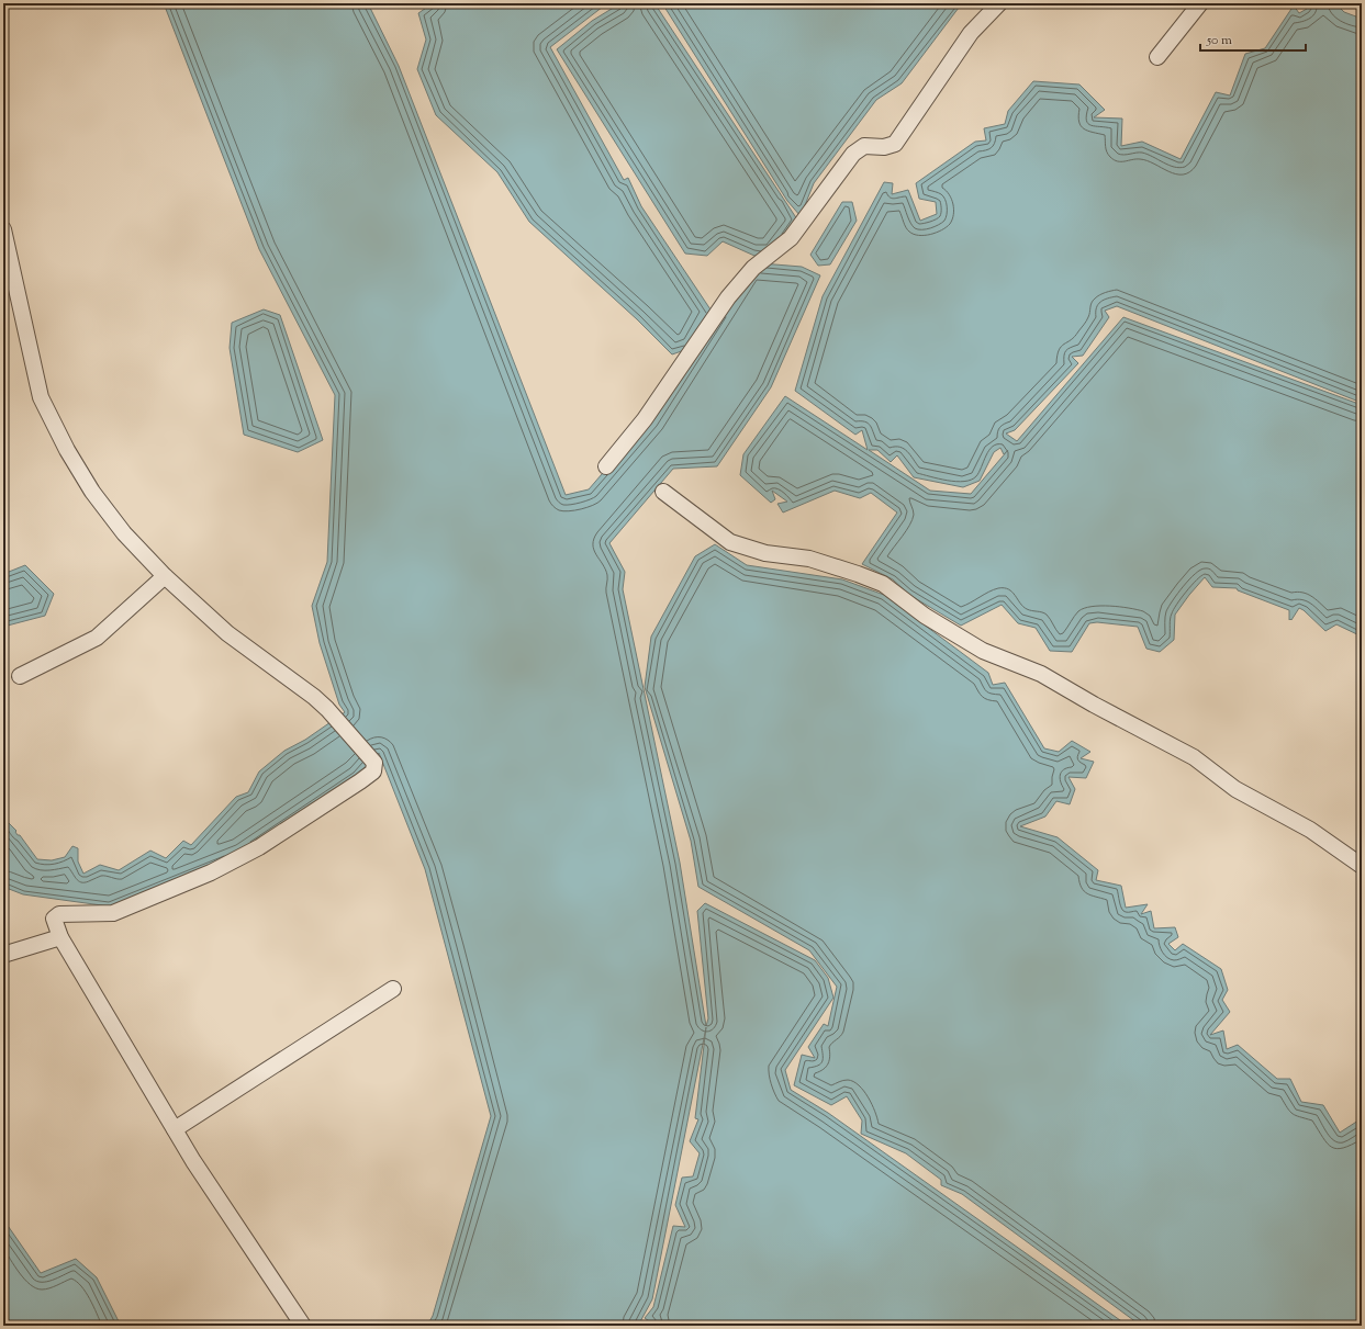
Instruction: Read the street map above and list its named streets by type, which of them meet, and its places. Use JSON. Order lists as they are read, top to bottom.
{
  "scale_bar": "50 m"
}
